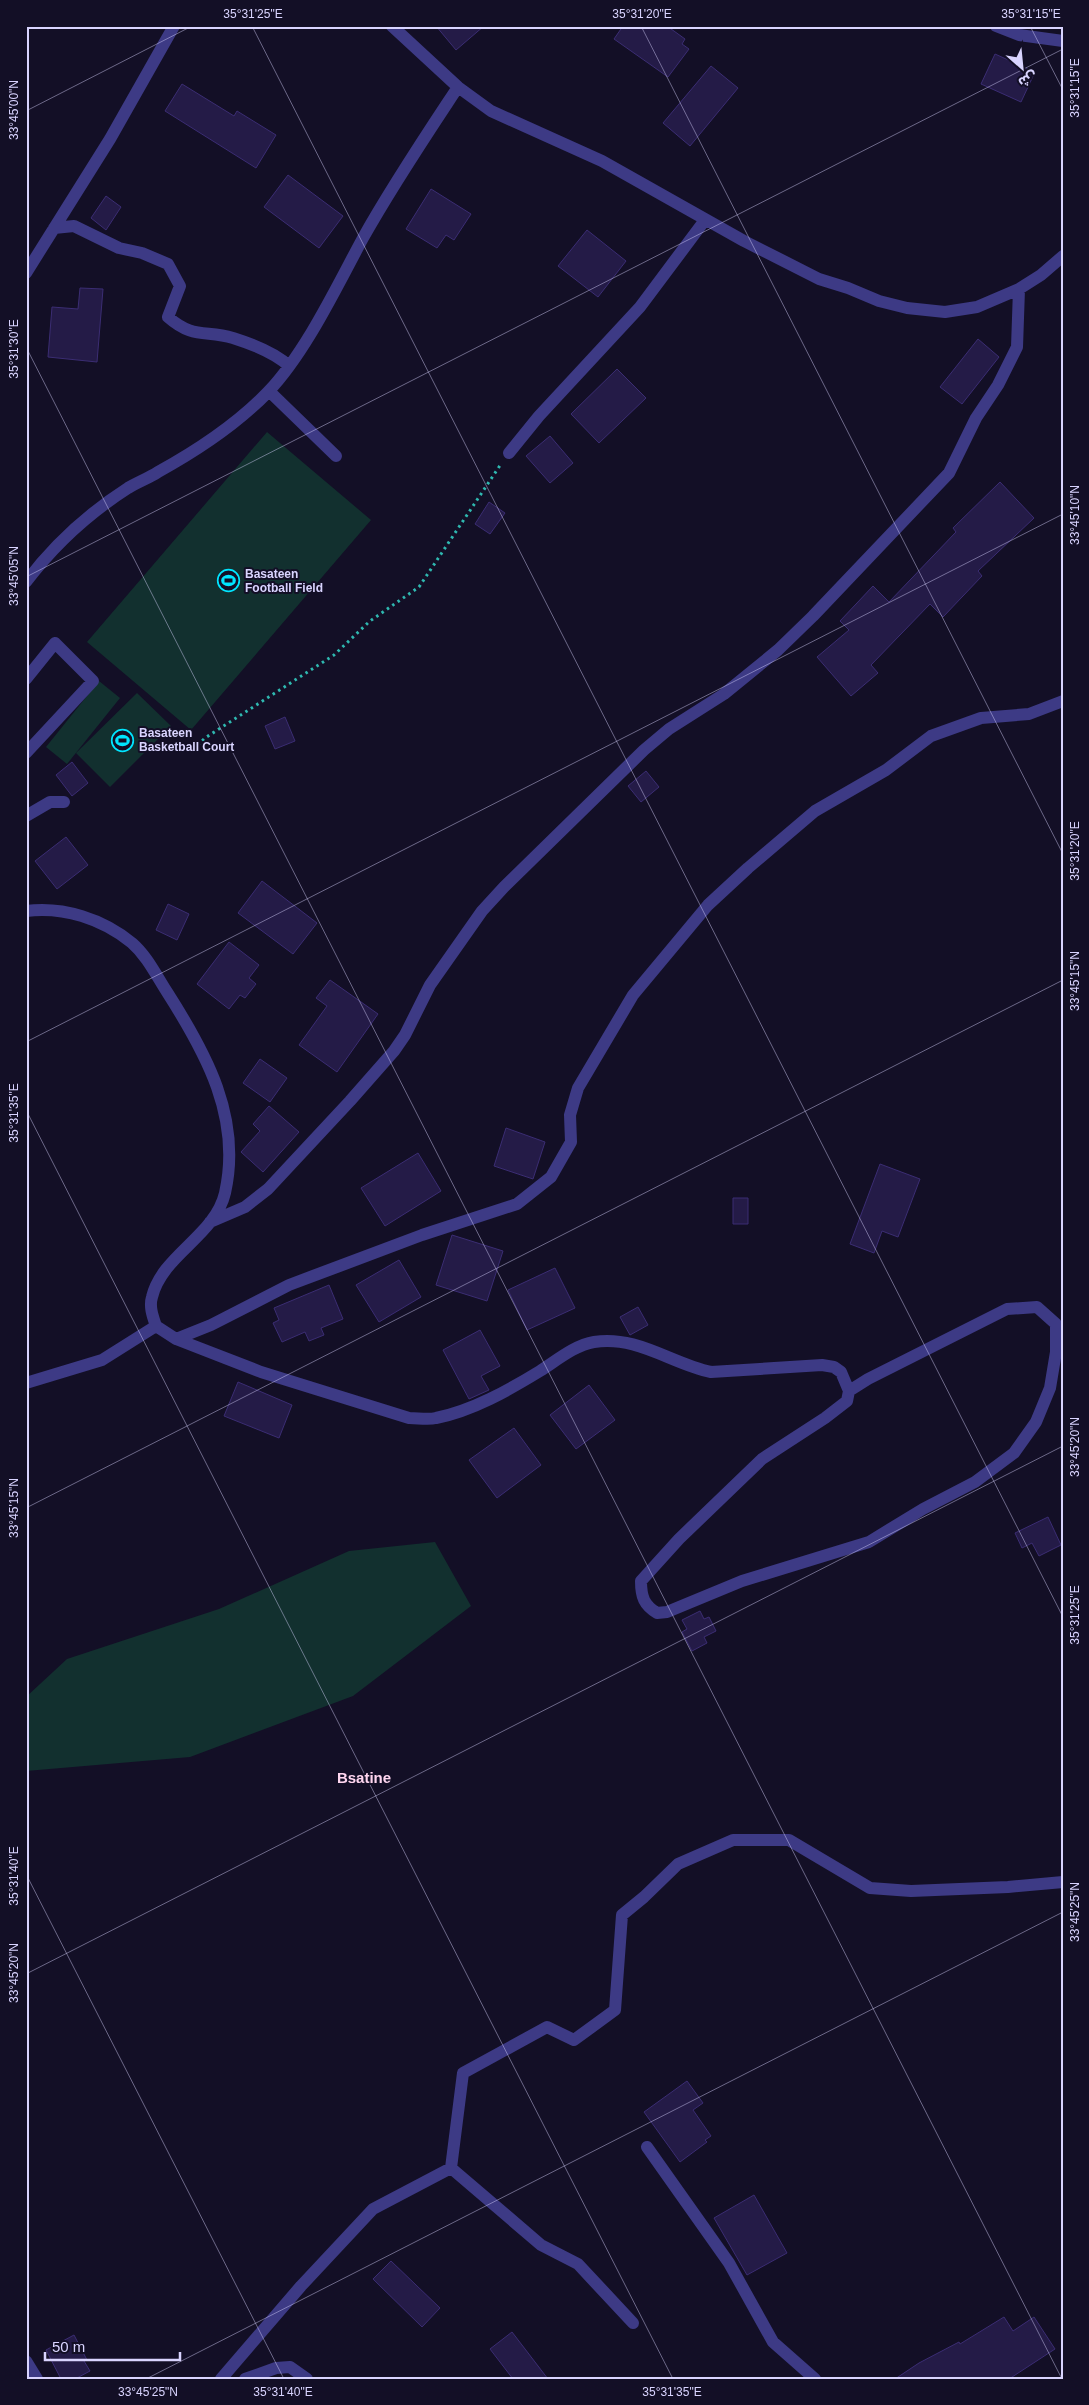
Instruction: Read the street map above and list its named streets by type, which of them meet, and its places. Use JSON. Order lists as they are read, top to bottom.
{
  "districts": ["Bsatine"],
  "places": {
    "sports": ["Basateen Football Field", "Basateen Basketball Court"]
  },
  "scale_bar": "50 m",
  "north": "bottom right",
  "coordinates": [
    "35°31'25\"E",
    "35°31'20\"E",
    "35°31'15\"E",
    "33°45'00\"N",
    "35°31'30\"E",
    "33°45'10\"N",
    "33°45'05\"N",
    "33°45'15\"N",
    "35°31'35\"E",
    "33°45'20\"N",
    "35°31'40\"E",
    "33°45'25\"N"
  ]
}
